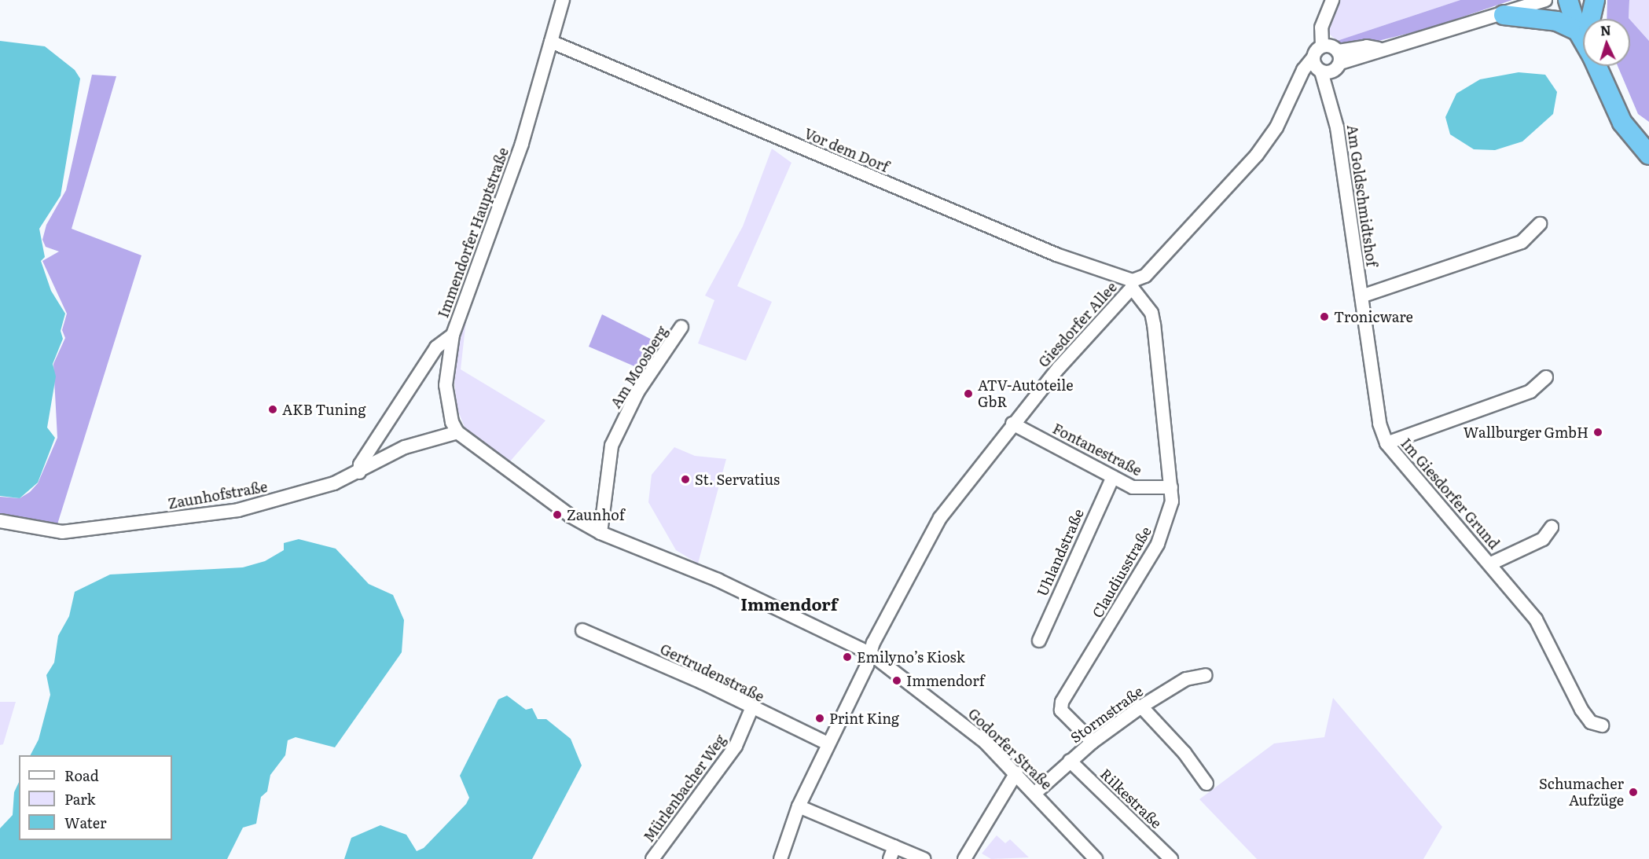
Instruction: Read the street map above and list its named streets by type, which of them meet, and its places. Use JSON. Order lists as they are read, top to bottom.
{
  "streets": {
    "street": [
      "Vor dem Dorf",
      "Am Goldschmidtshof",
      "Immendorfer Hauptstraße",
      "Giesdorfer Allee",
      "Am Moosberg",
      "Fontanestraße",
      "Im Giesdorfer Grund",
      "Zaunhofstraße",
      "Uhlandstraße",
      "Claudiusstraße",
      "Gertrudenstraße",
      "Stormstraße",
      "Godorfer Straße",
      "Mürlenbacher Weg",
      "Rilkestraße"
    ]
  },
  "crossings": [
    ["Vor dem Dorf", "Immendorfer Hauptstraße"],
    ["Vor dem Dorf", "Giesdorfer Allee"],
    ["Vor dem Dorf", "Claudiusstraße"],
    ["Am Goldschmidtshof", "Giesdorfer Allee"],
    ["Am Goldschmidtshof", "Im Giesdorfer Grund"],
    ["Immendorfer Hauptstraße", "Zaunhofstraße"],
    ["Giesdorfer Allee", "Fontanestraße"],
    ["Giesdorfer Allee", "Claudiusstraße"],
    ["Giesdorfer Allee", "Gertrudenstraße"],
    ["Giesdorfer Allee", "Godorfer Straße"],
    ["Fontanestraße", "Uhlandstraße"],
    ["Fontanestraße", "Claudiusstraße"],
    ["Claudiusstraße", "Stormstraße"],
    ["Gertrudenstraße", "Mürlenbacher Weg"],
    ["Stormstraße", "Godorfer Straße"],
    ["Stormstraße", "Rilkestraße"]
  ],
  "districts": ["Immendorf"],
  "places": [
    "Tronicware",
    "ATV-Autoteile GbR",
    "AKB Tuning",
    "Wallburger GmbH",
    "St. Servatius",
    "Zaunhof",
    "Emilyno’s Kiosk",
    "Immendorf",
    "Print King",
    "Schumacher Aufzüge"
  ],
  "legend": ["Road", "Park", "Water"],
  "north": "top"
}
